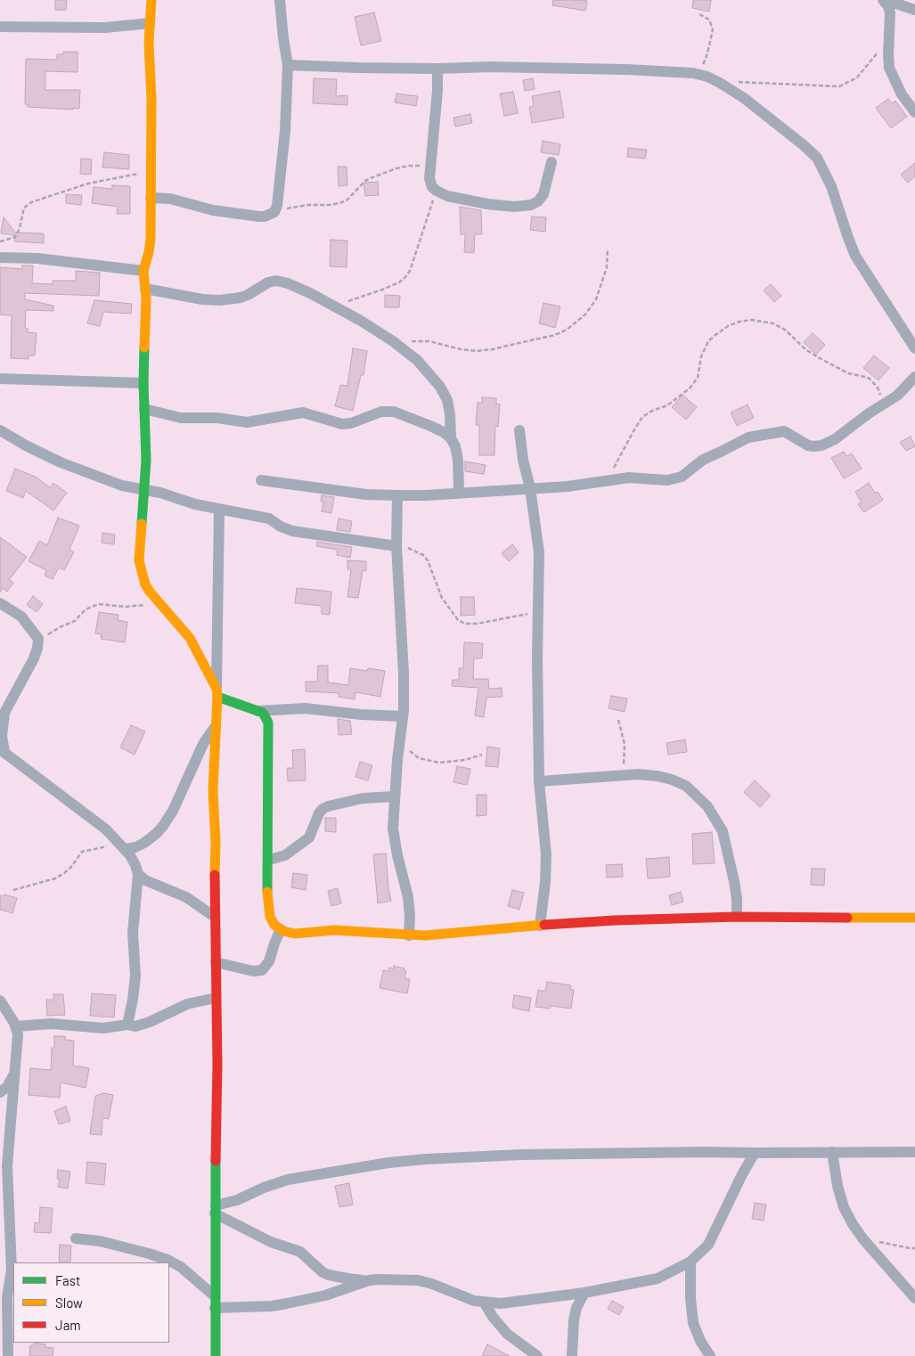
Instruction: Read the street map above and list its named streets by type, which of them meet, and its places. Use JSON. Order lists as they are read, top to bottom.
{
  "legend": ["Fast", "Slow", "Jam"]
}
